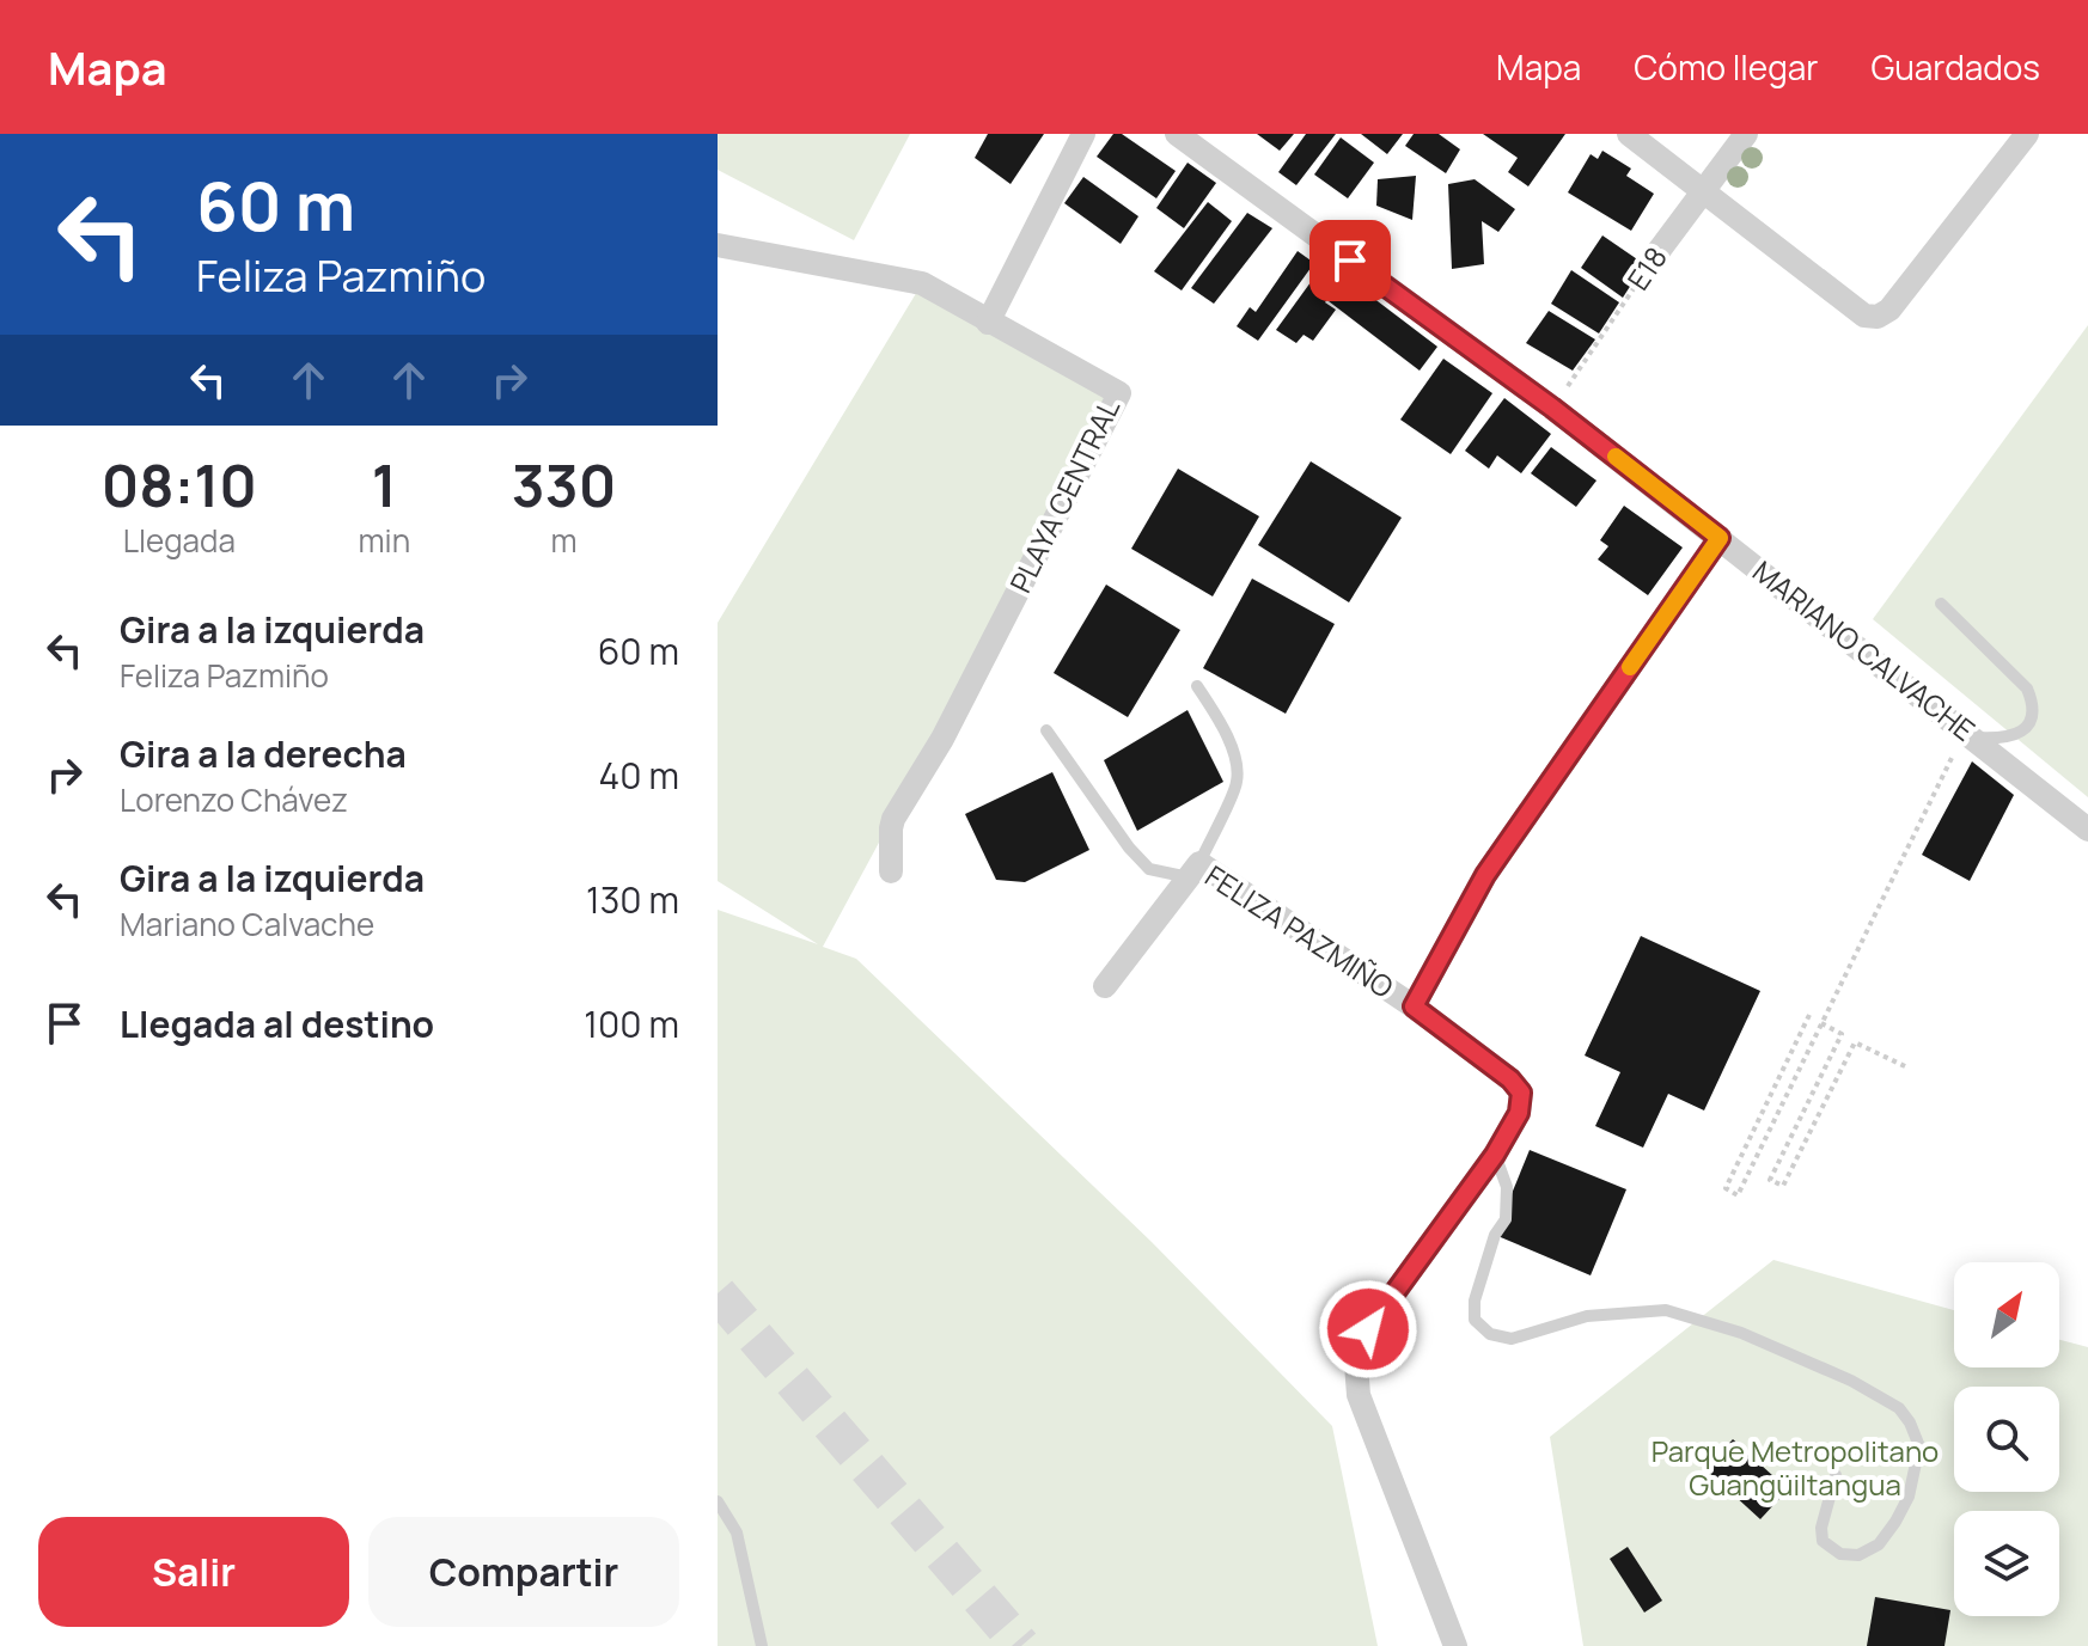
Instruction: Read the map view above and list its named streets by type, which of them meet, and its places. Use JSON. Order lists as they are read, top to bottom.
{
  "streets": {
    "street": [
      "E18",
      "PLAYA CENTRAL",
      "MARIANO CALVACHE",
      "FELIZA PAZMIÑO"
    ]
  },
  "crossings": [
    ["E18", "MARIANO CALVACHE"]
  ],
  "parks": ["Parque Metropolitano Guangüiltangua"],
  "north": "top right",
  "page": {
    "header": "Mapa",
    "nav": ["Mapa", "Cómo llegar", "Guardados"],
    "turn": ["60 m", "Feliza Pazmiño"],
    "eta": [
      "08:10",
      "Llegada",
      "1",
      "min",
      "330",
      "m"
    ],
    "list": [
      {
        "name": "Gira a la izquierda",
        "note": "Feliza Pazmiño",
        "value": "60 m"
      },
      {
        "name": "Gira a la derecha",
        "note": "Lorenzo Chávez",
        "value": "40 m"
      },
      {
        "name": "Gira a la izquierda",
        "note": "Mariano Calvache",
        "value": "130 m"
      },
      {
        "name": "Llegada al destino",
        "value": "100 m"
      }
    ],
    "buttons": ["Salir", "Compartir"]
  }
}
